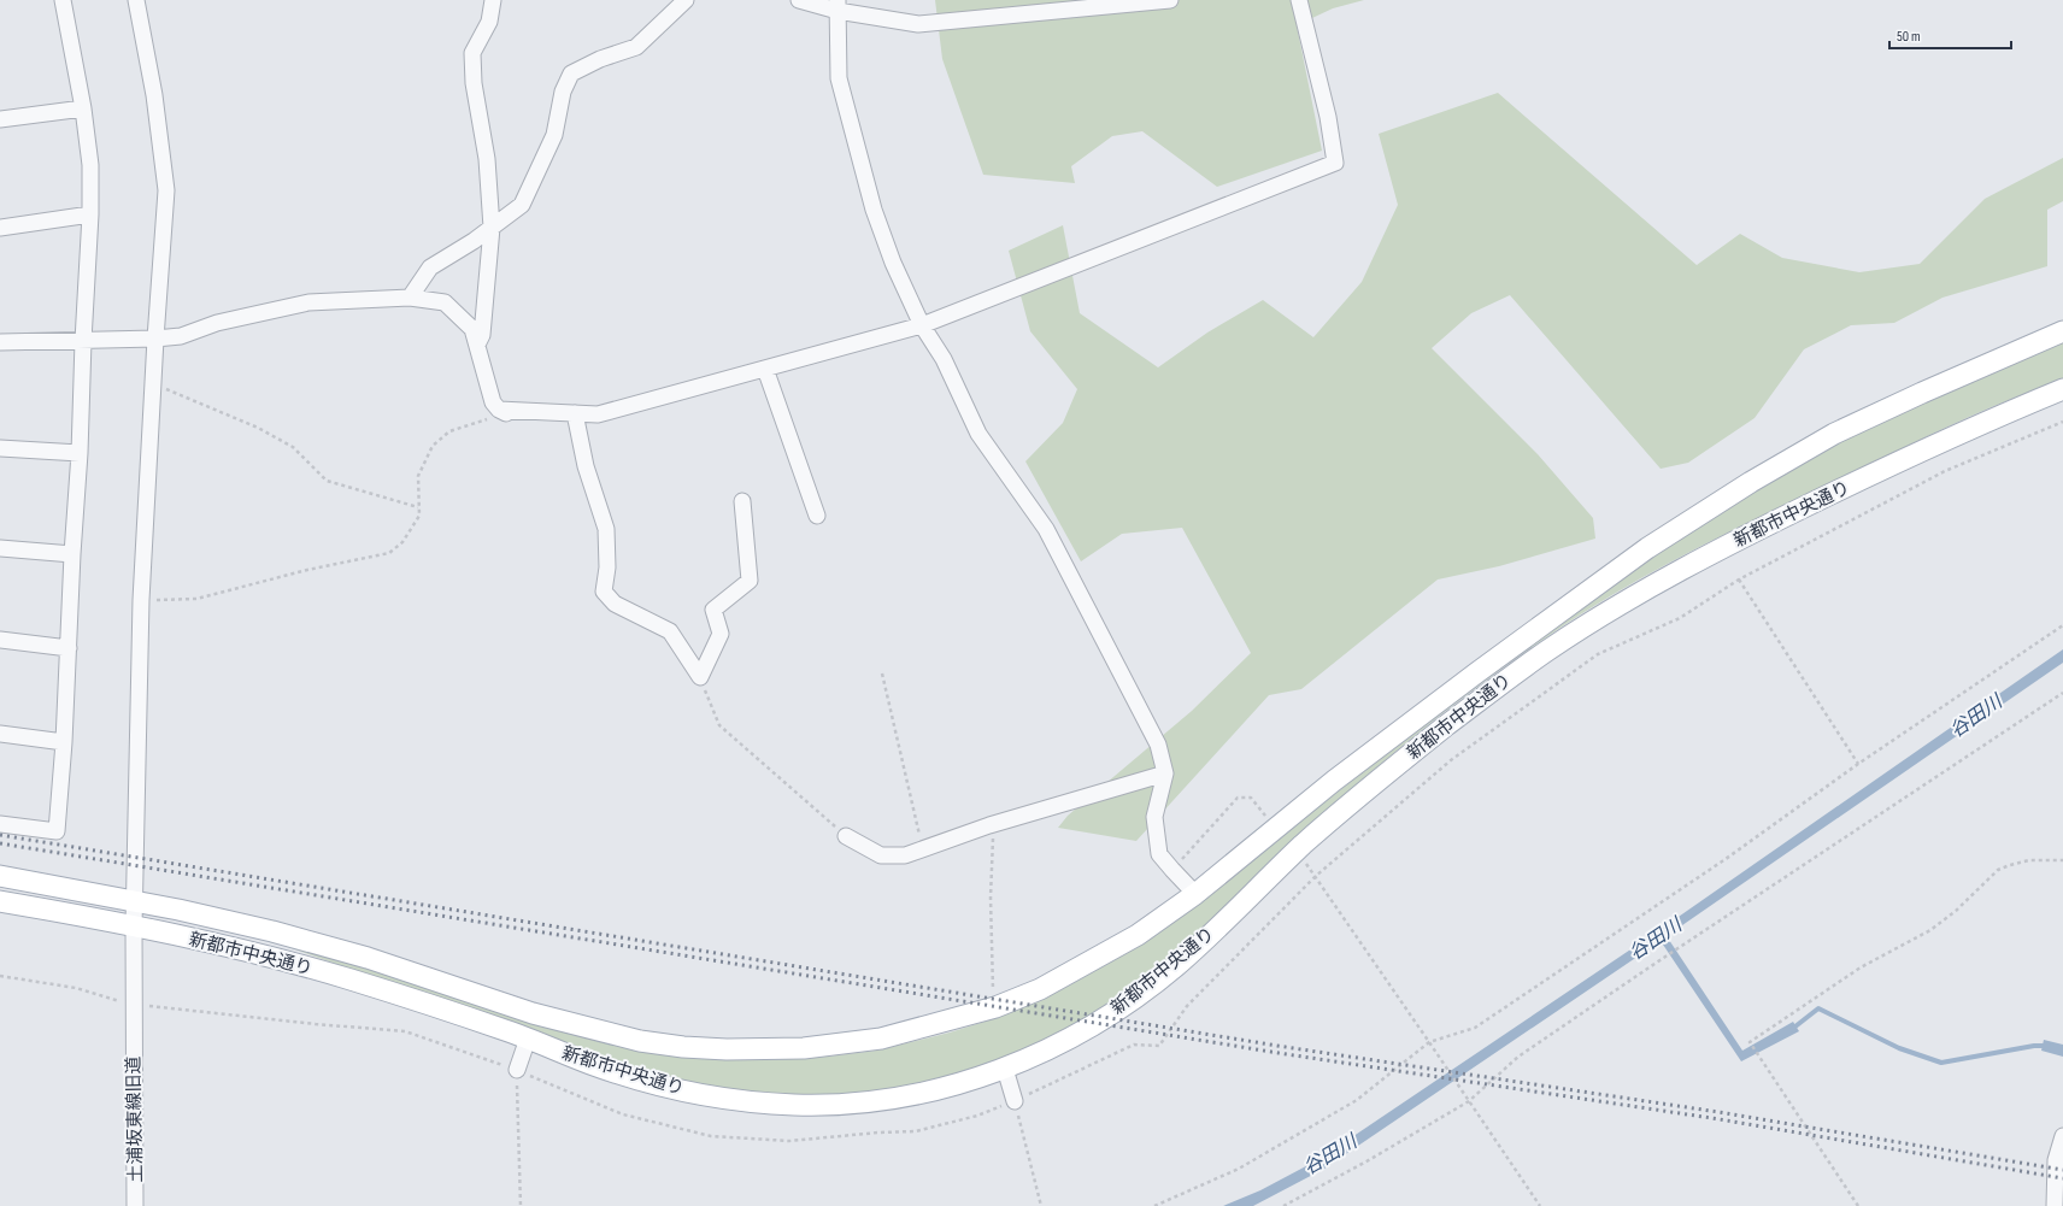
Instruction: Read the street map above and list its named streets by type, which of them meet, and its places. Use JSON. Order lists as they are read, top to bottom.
{
  "streets": {
    "main road": ["新都市中央通り"],
    "street": ["土浦坂東線旧道"]
  },
  "crossings": [
    ["新都市中央通り", "土浦坂東線旧道"]
  ],
  "water": ["谷田川"],
  "scale_bar": "50 m"
}
